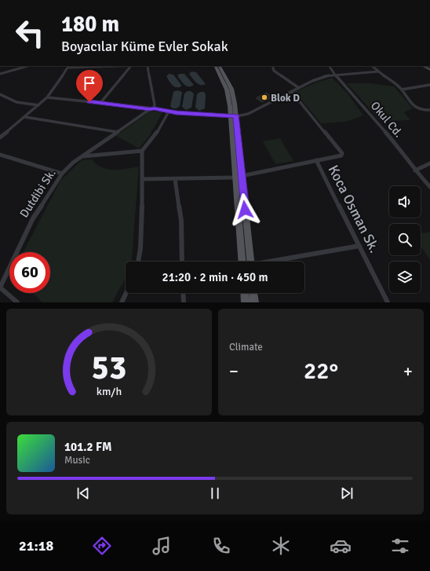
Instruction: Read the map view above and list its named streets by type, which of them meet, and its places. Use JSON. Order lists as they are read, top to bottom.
{
  "streets": {
    "street": ["Okul Cd.", "Dutdibi Sk.", "Koca Osman Sk."]
  },
  "places": ["Blok D"],
  "page": {
    "turn": ["180 m", "Boyacılar Küme Evler Sokak"],
    "limit": "60",
    "trip": "21:20 · 2 min · 450 m",
    "tile": "Climate",
    "heat": ["−", "22°", "+"],
    "song": ["101.2 FM", "Music"],
    "tabs": "21:18",
    "gauge": ["53", "km/h"]
  }
}
